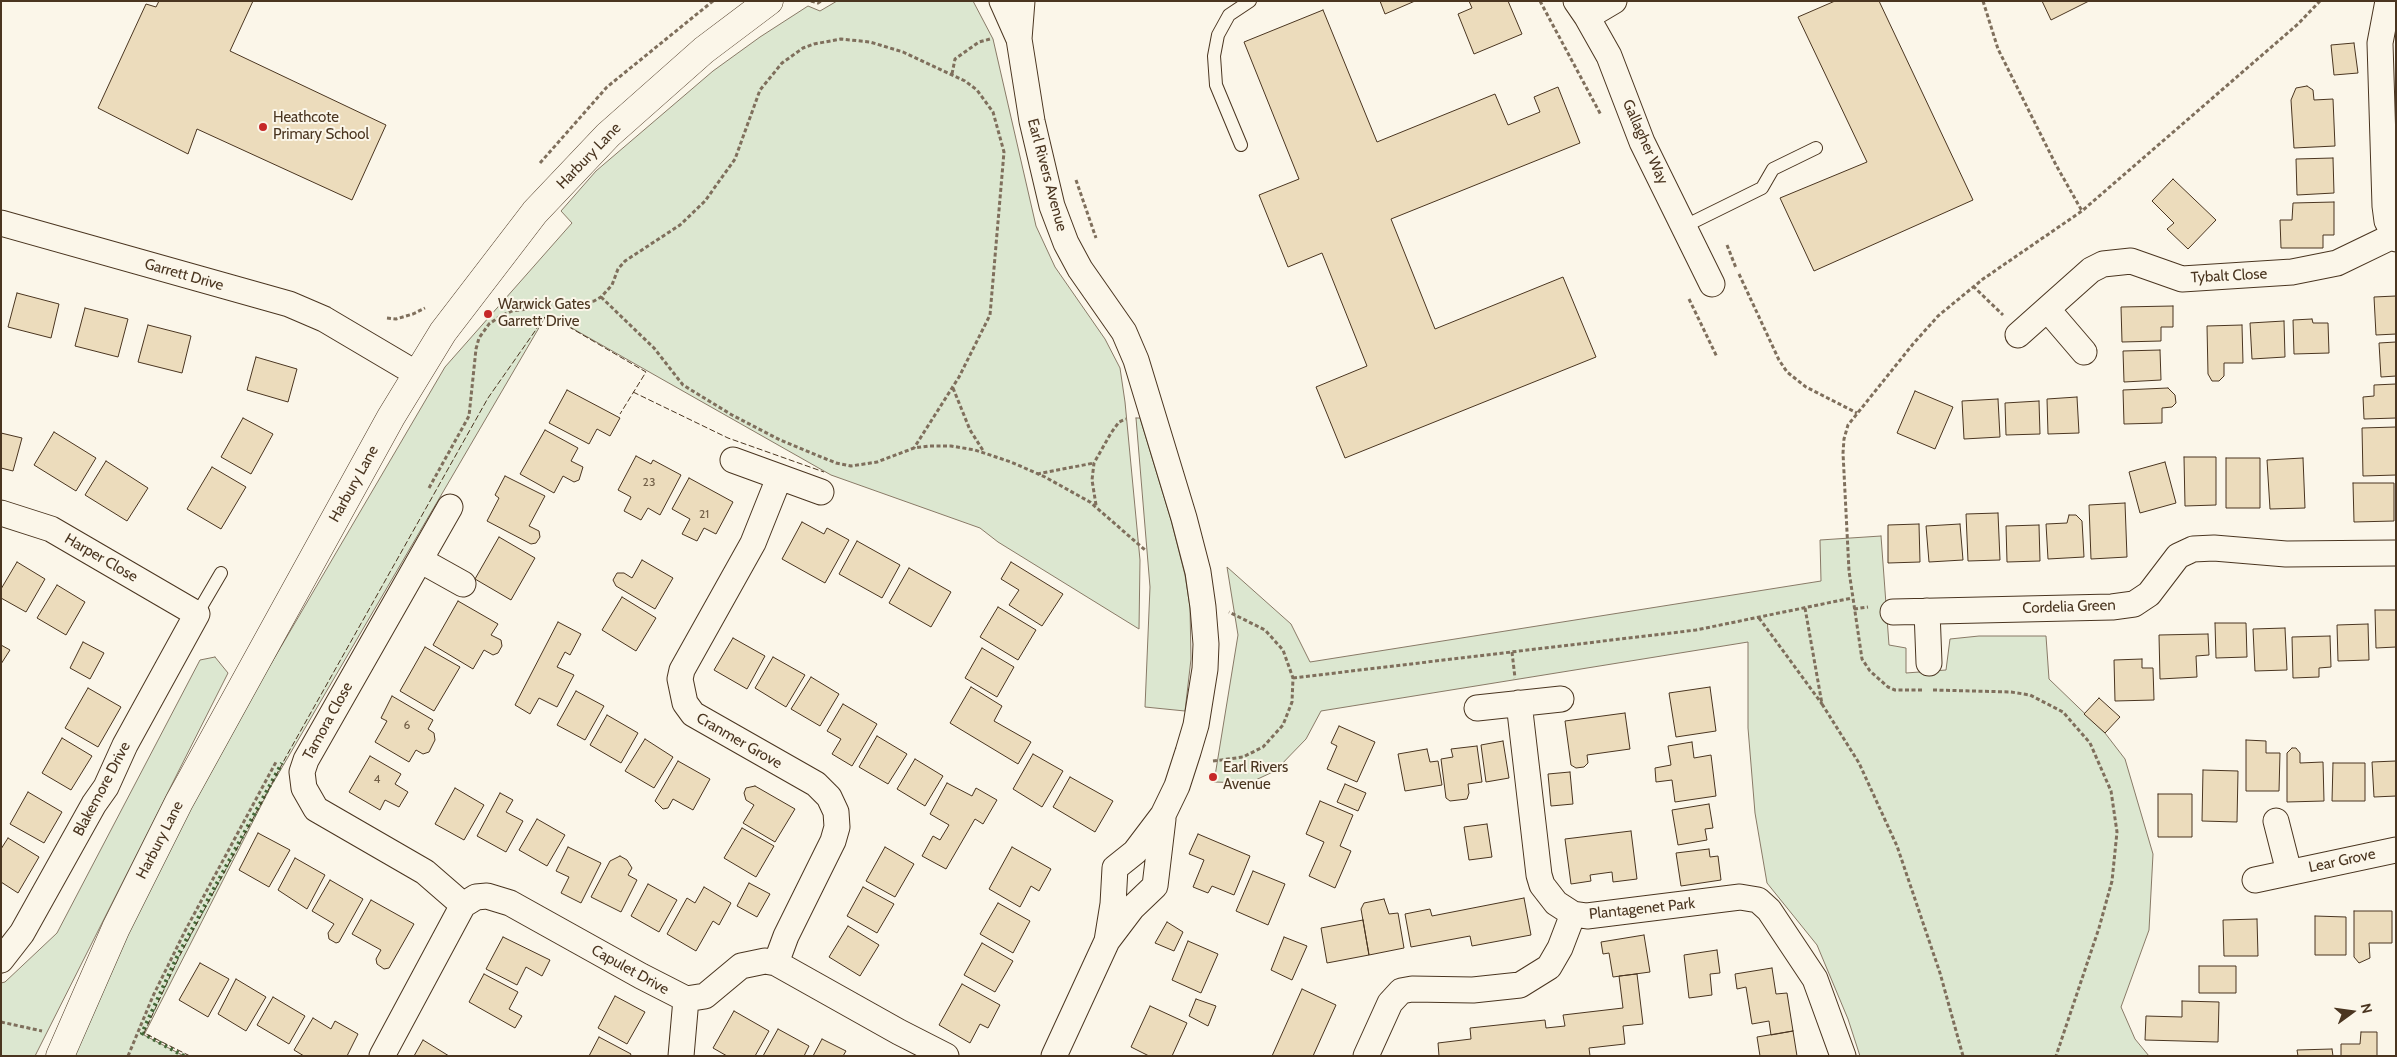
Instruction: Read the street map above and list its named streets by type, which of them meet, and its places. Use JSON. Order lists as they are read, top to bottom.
{
  "streets": {
    "street": [
      "Gallagher Way",
      "Harbury Lane",
      "Earl Rivers Avenue",
      "Garrett Drive",
      "Tybalt Close",
      "Harper Close",
      "Cordelia Green",
      "Tamora Close",
      "Cranmer Grove",
      "Blakemore Drive",
      "Lear Grove",
      "Plantagenet Park",
      "Capulet Drive"
    ]
  },
  "crossings": [
    ["Harbury Lane", "Garrett Drive"],
    ["Harper Close", "Blakemore Drive"],
    ["Tamora Close", "Capulet Drive"],
    ["Cranmer Grove", "Capulet Drive"]
  ],
  "places": ["Heathcote Primary School", "Warwick Gates Garrett Drive", "Earl Rivers Avenue"],
  "house_numbers": [
    "23",
    "21",
    "6",
    "4"
  ],
  "north": "right"
}
